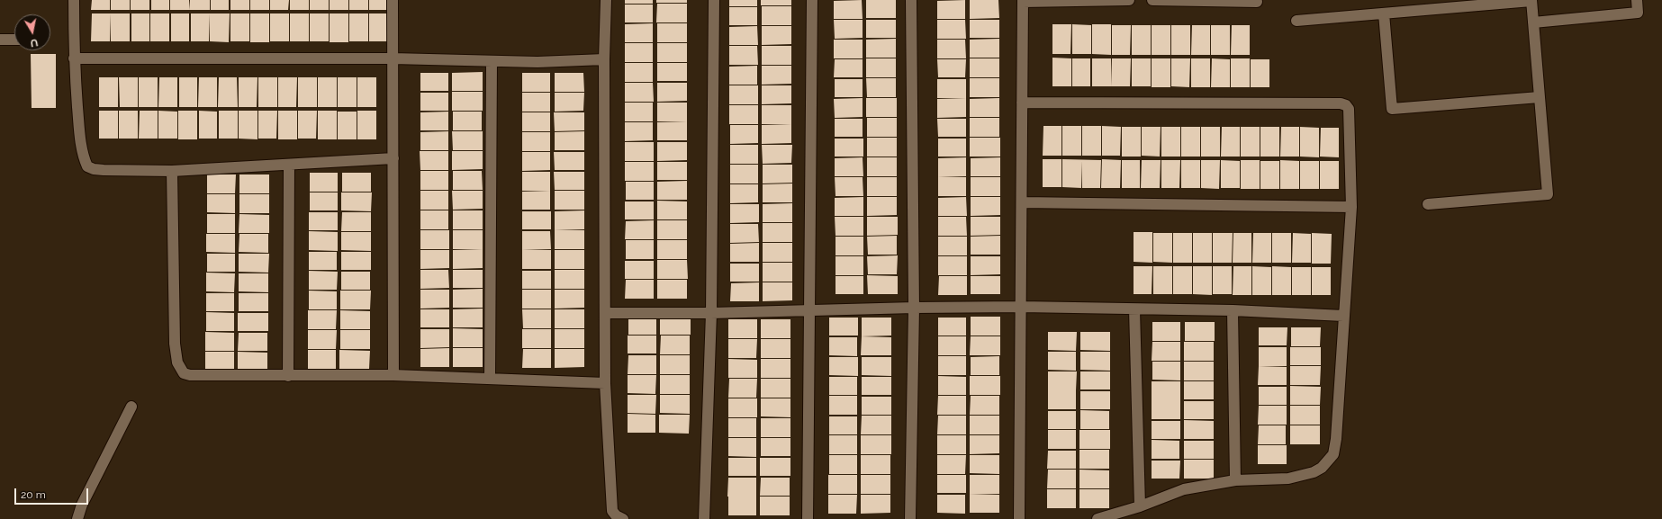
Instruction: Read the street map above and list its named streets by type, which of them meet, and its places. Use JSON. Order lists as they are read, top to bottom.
{
  "scale_bar": "20 m",
  "north": "bottom"
}
